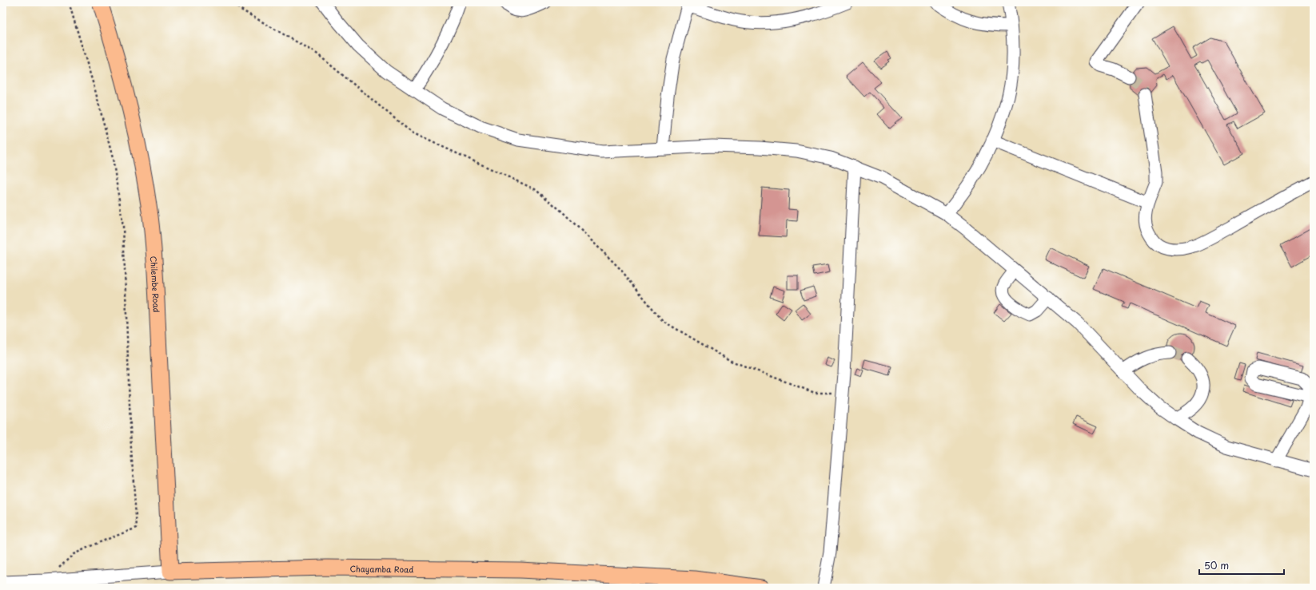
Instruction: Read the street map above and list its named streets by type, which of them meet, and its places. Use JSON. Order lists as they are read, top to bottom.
{
  "streets": {
    "main road": ["Chilembe Road", "Chayamba Road"]
  },
  "crossings": [
    ["Chilembe Road", "Chayamba Road"]
  ],
  "scale_bar": "50 m"
}
